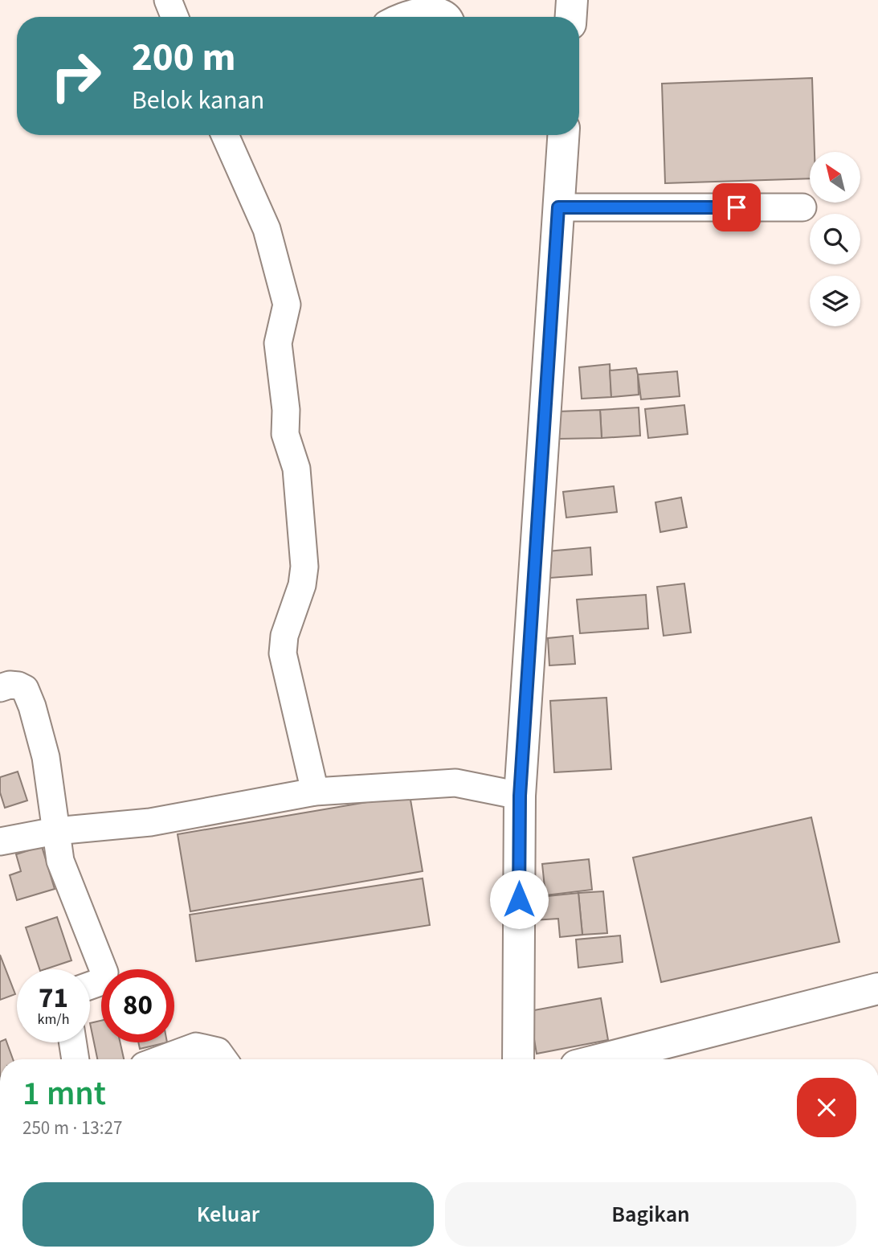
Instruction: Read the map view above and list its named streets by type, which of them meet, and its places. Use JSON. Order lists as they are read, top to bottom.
{
  "north": "top left",
  "page": {
    "turn": ["200 m", "Belok kanan"],
    "speed": "71 km/h",
    "limit": "80",
    "heading": ["1 mnt", "250 m · 13:27"],
    "buttons": ["Keluar", "Bagikan"]
  }
}
